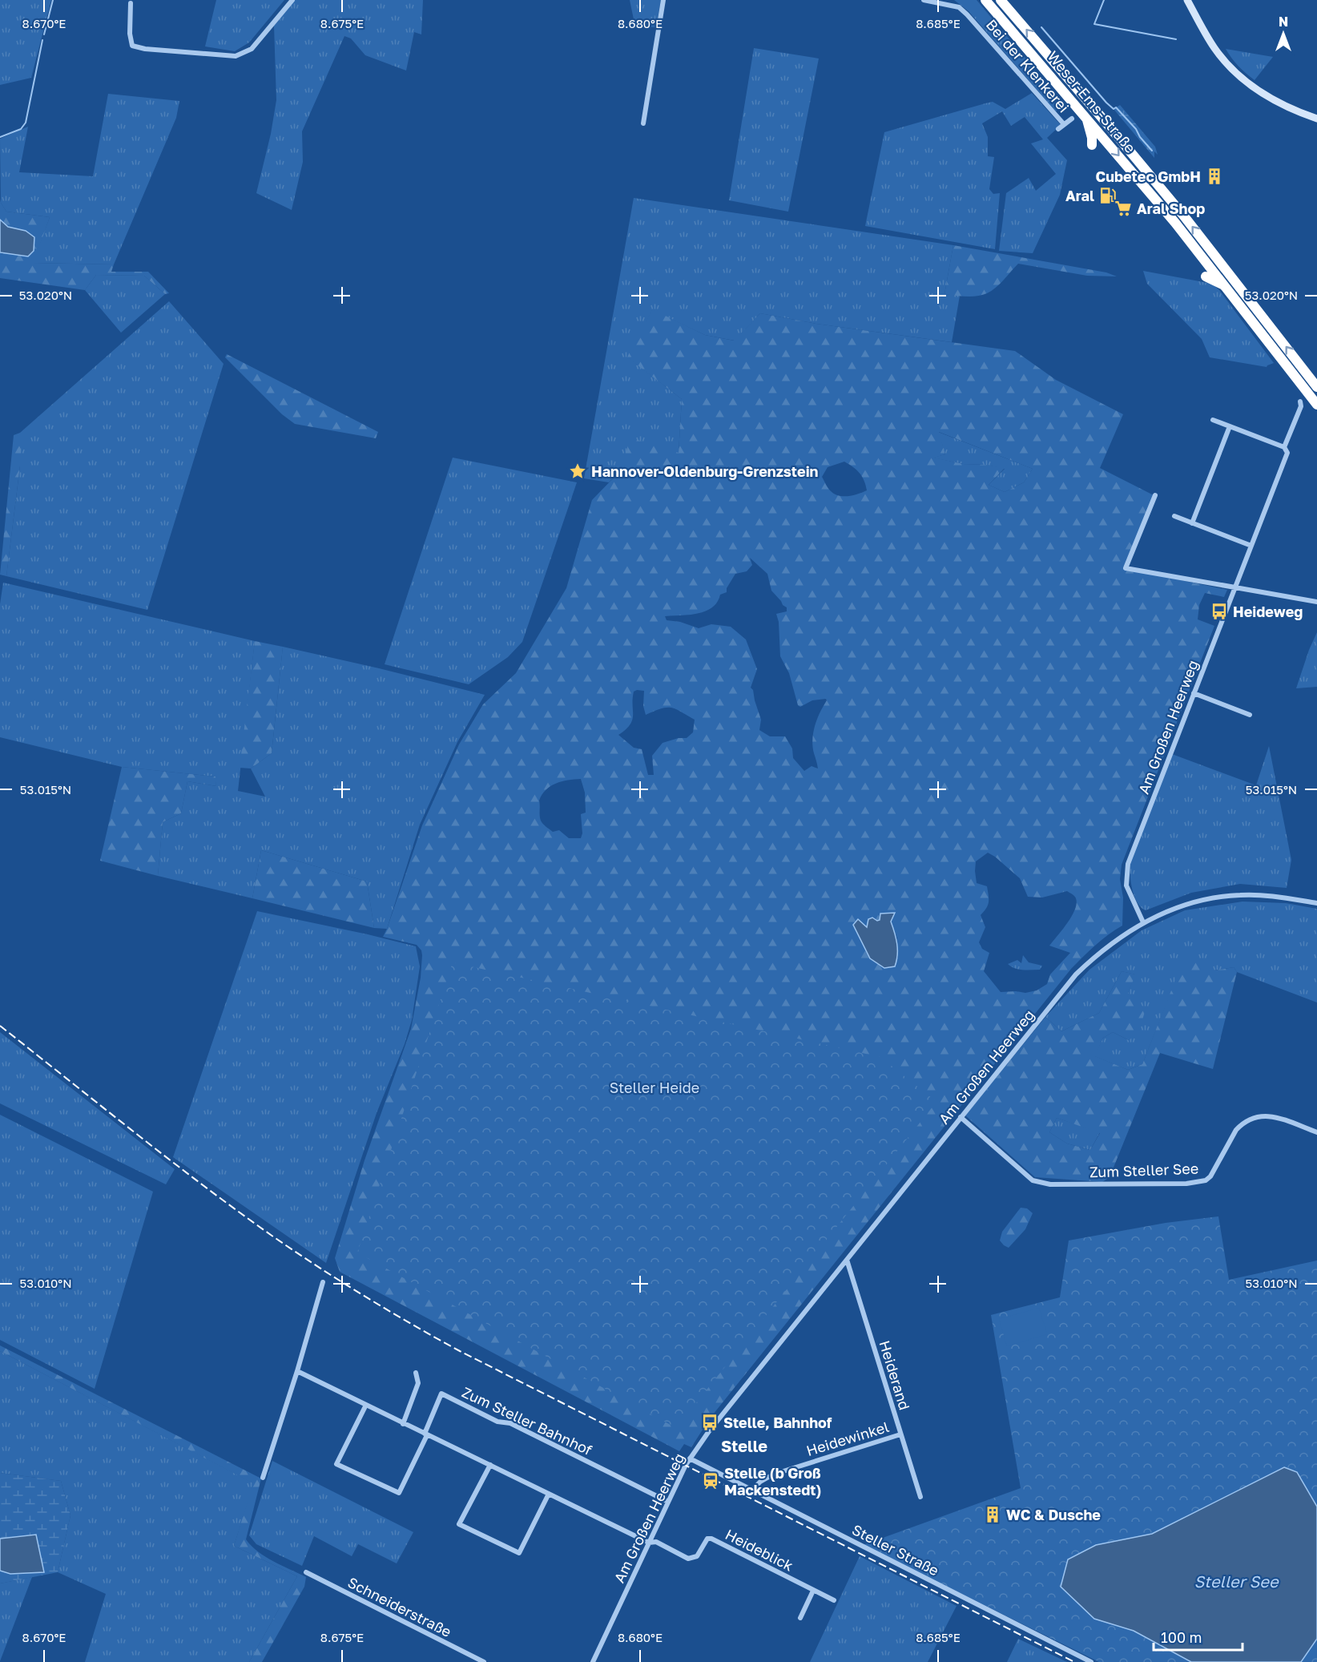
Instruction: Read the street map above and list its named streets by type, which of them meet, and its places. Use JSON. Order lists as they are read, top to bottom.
{
  "streets": {
    "highway": ["Weser-Ems-Straße"],
    "street": [
      "Bei der Klenkerei",
      "Am Großen Heerweg",
      "Zum Steller See",
      "Heiderand",
      "Zum Steller Bahnhof",
      "Heidewinkel",
      "Heideblick",
      "Steller Straße",
      "Schneiderstraße"
    ]
  },
  "crossings": [
    ["Am Großen Heerweg", "Zum Steller See"],
    ["Am Großen Heerweg", "Heiderand"],
    ["Am Großen Heerweg", "Zum Steller Bahnhof"],
    ["Am Großen Heerweg", "Heideblick"],
    ["Am Großen Heerweg", "Steller Straße"],
    ["Heiderand", "Heidewinkel"],
    ["Zum Steller Bahnhof", "Heideblick"],
    ["Heidewinkel", "Steller Straße"]
  ],
  "districts": ["Stelle"],
  "water": ["Steller See"],
  "parks": ["Steller Heide"],
  "places": {
    "building": ["Cubetec GmbH", "WC & Dusche"],
    "fuel station": ["Aral"],
    "supermarket": ["Aral Shop"],
    "place": ["Hannover-Oldenburg-Grenzstein"],
    "bus stop": ["Heideweg", "Stelle, Bahnhof"],
    "station": ["Stelle (b Groß Mackenstedt)"]
  },
  "scale_bar": "100 m",
  "north": "top",
  "coordinates": [
    "8.670°E",
    "8.675°E",
    "8.680°E",
    "8.685°E",
    "53.020°N",
    "53.015°N",
    "53.010°N"
  ]
}
